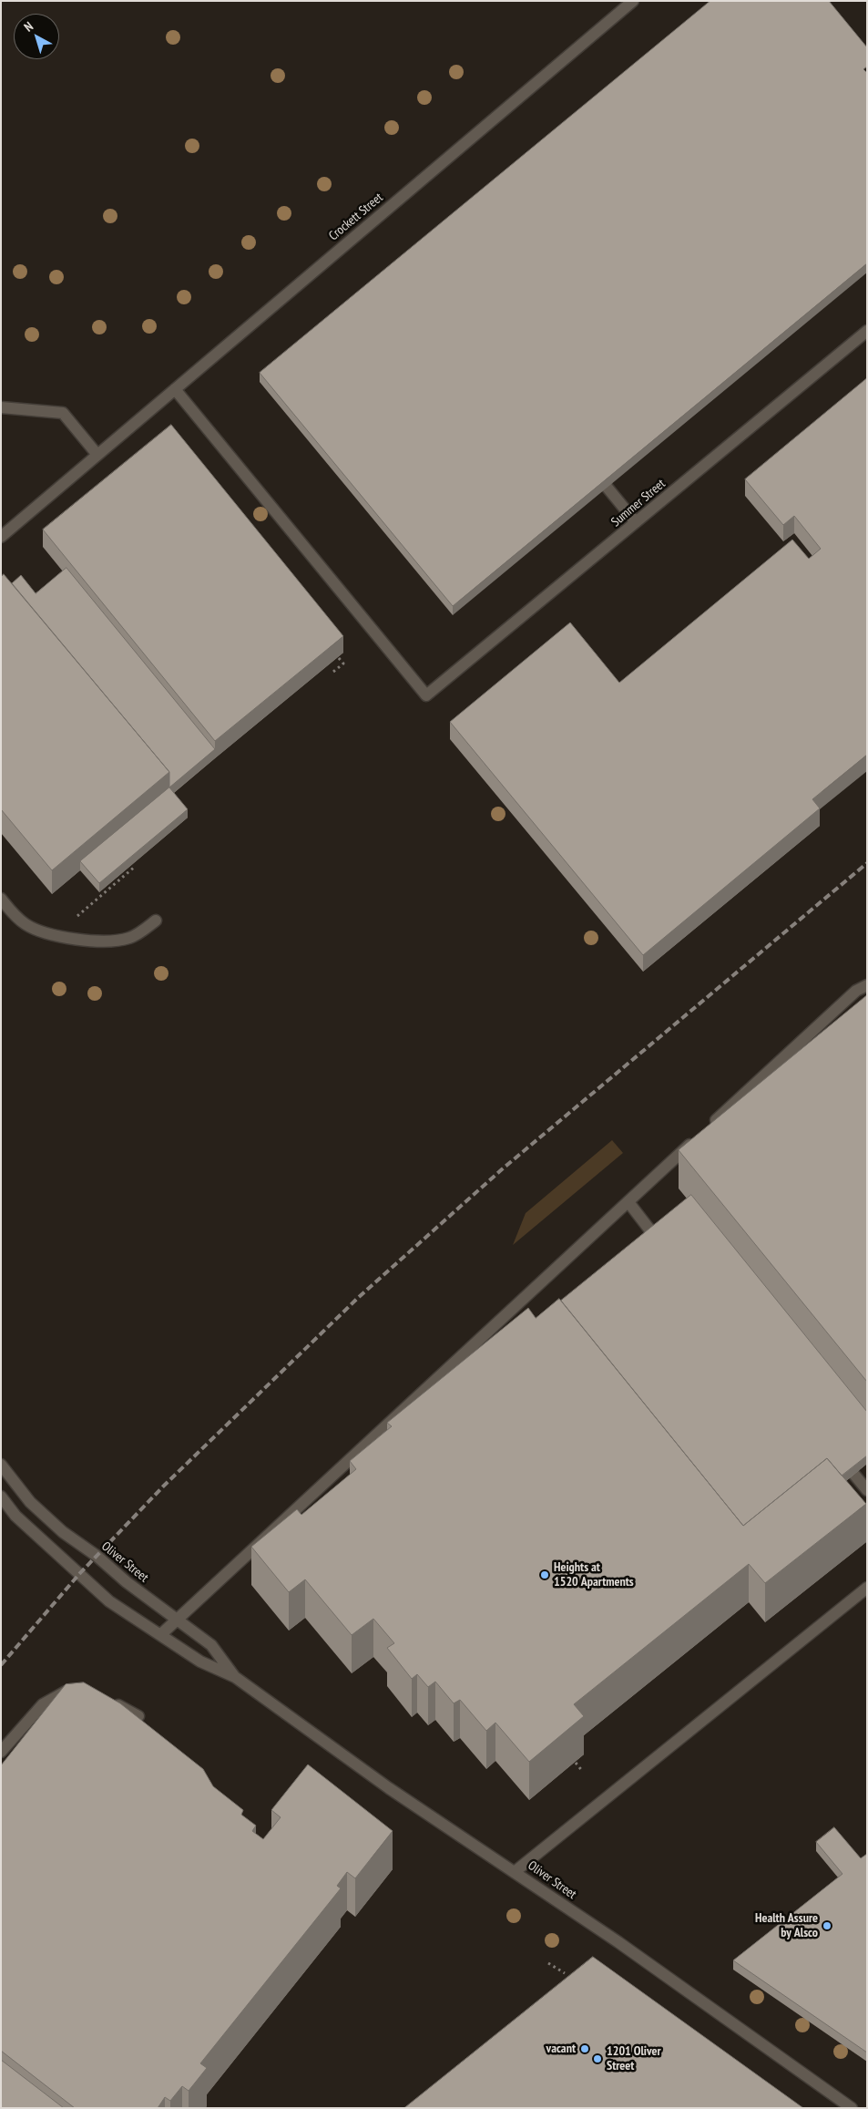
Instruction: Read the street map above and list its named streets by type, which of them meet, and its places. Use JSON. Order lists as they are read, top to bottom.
{
  "streets": {
    "street": ["Crockett Street", "Summer Street", "Oliver Street"]
  },
  "crossings": [
    ["Crockett Street", "Summer Street"]
  ],
  "places": [
    "Heights at 1520 Apartments",
    "Health Assure by Alsco",
    "vacant",
    "1201 Oliver Street"
  ],
  "north": "top left"
}
